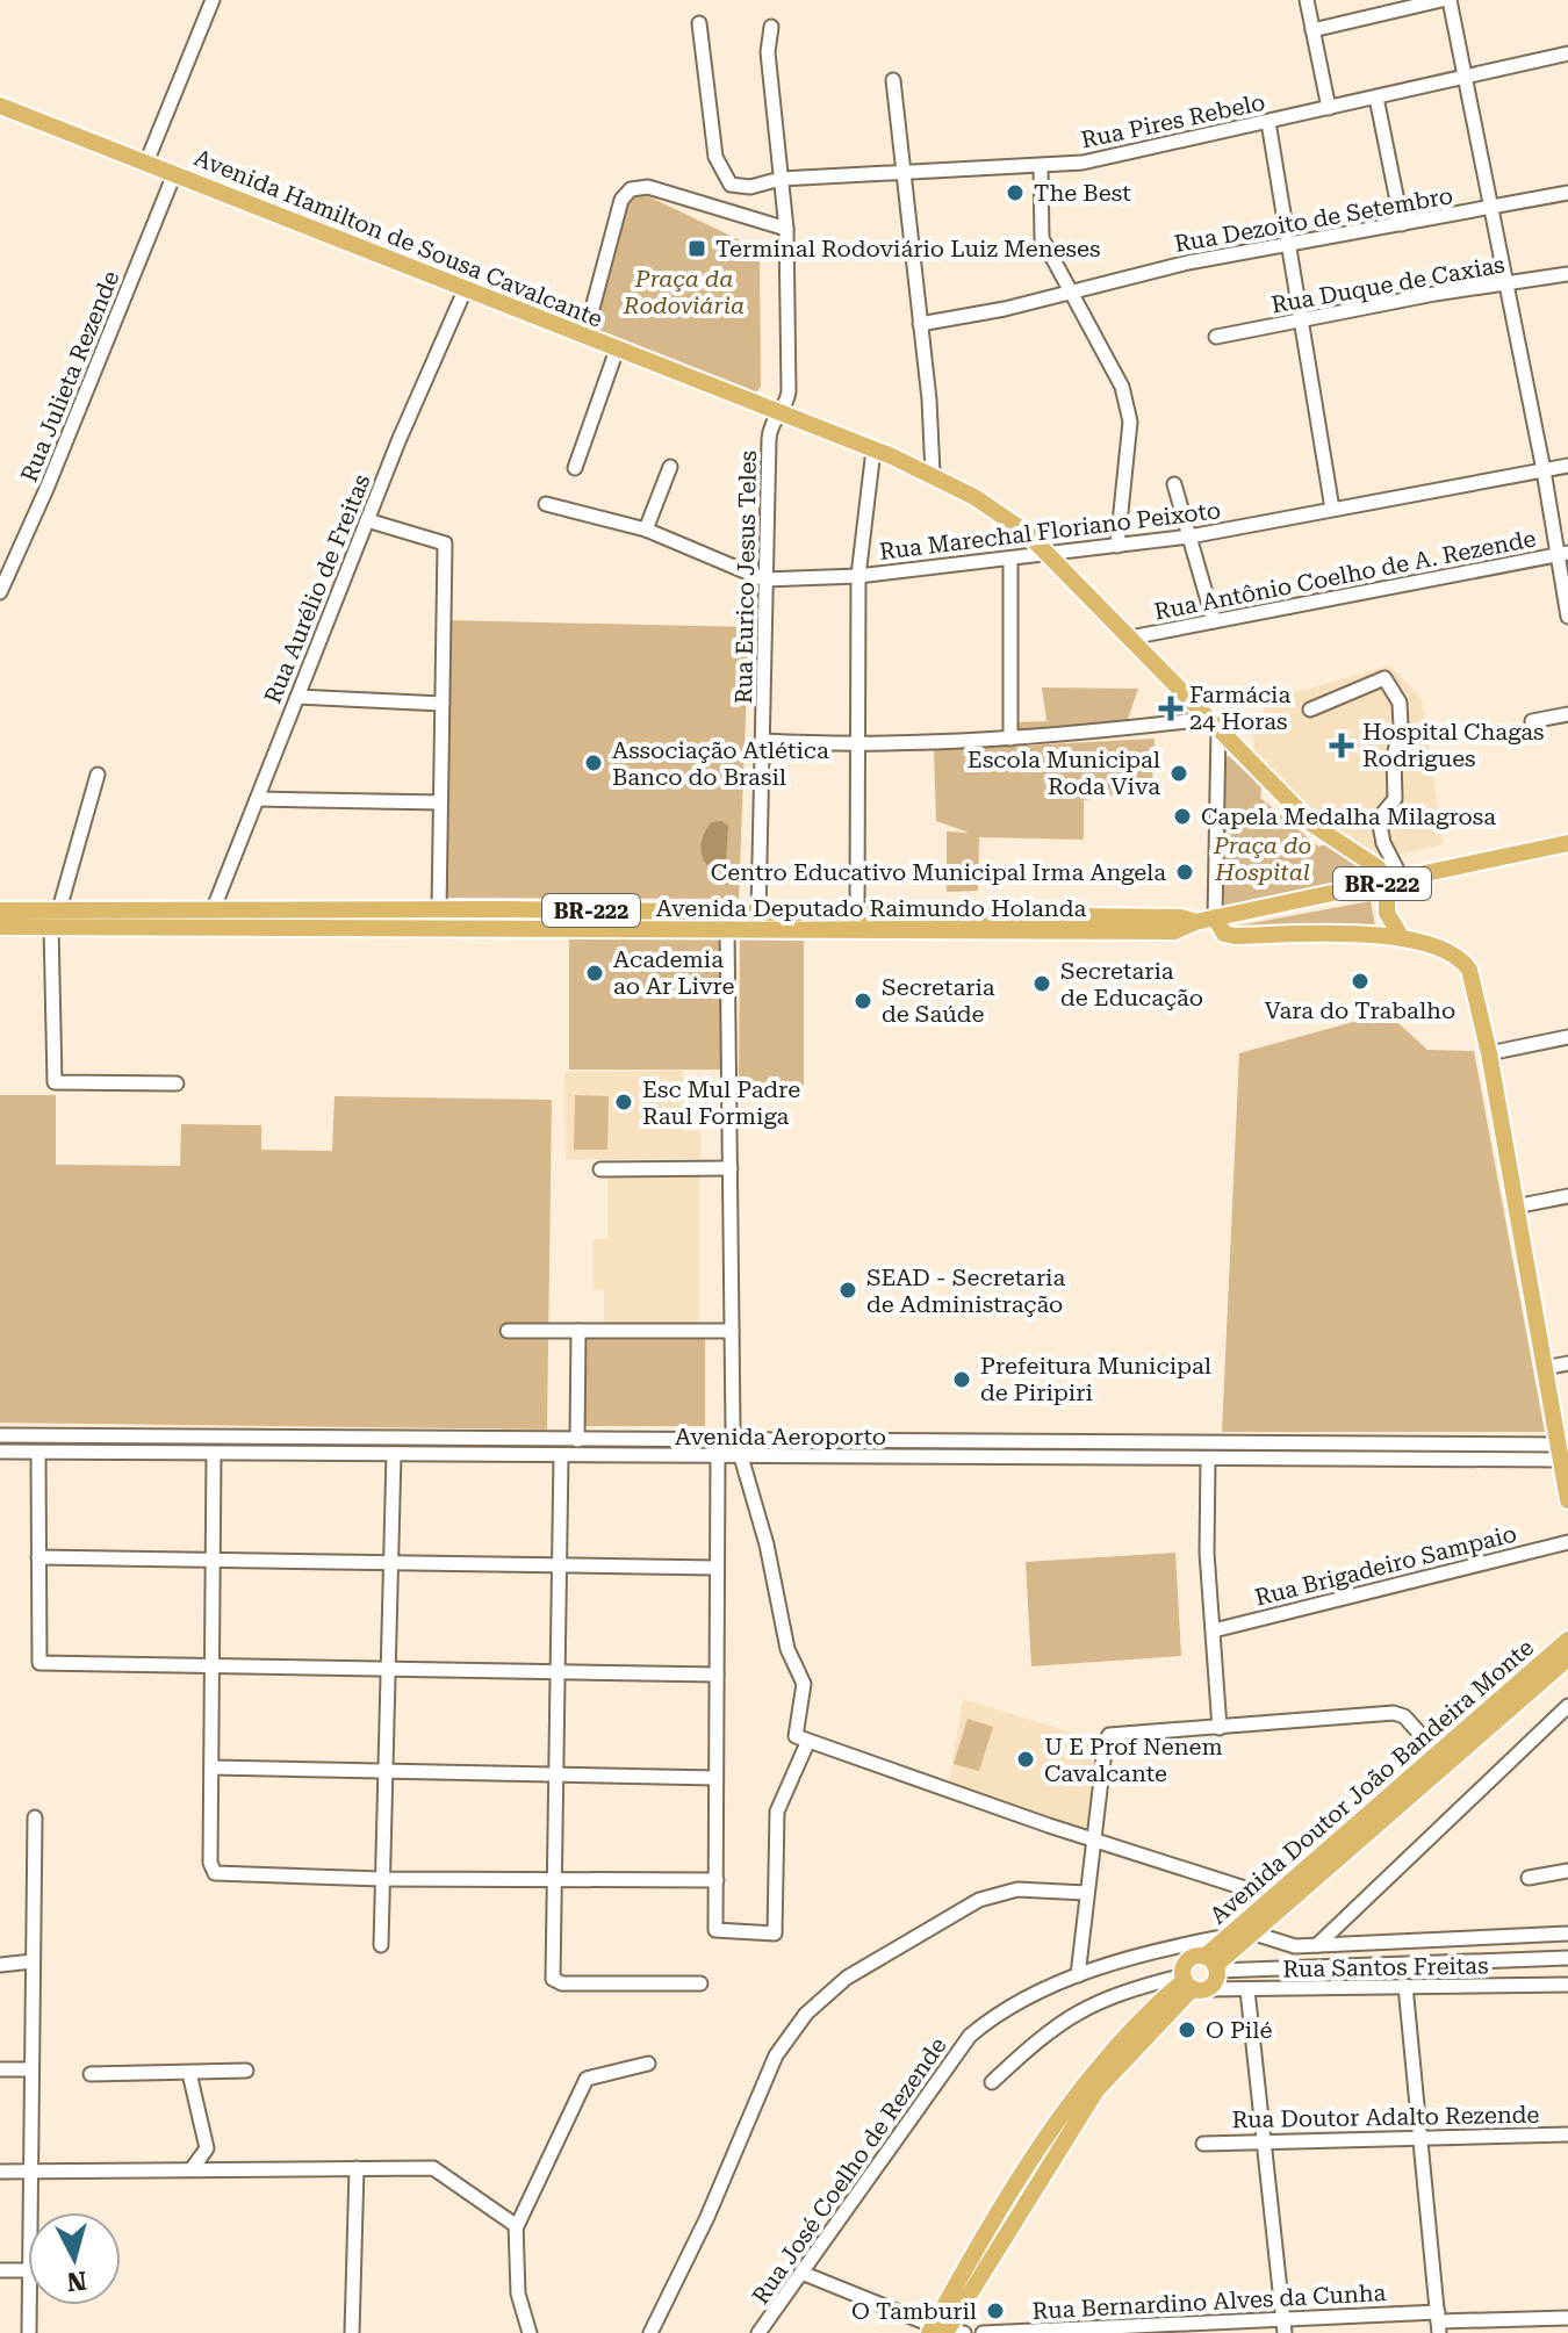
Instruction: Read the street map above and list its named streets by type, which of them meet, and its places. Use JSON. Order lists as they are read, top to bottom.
{
  "streets": {
    "main road": [
      "Avenida Hamilton de Sousa Cavalcante",
      "BR-222",
      "Avenida Deputado Raimundo Holanda",
      "Avenida Doutor João Bandeira Monte"
    ],
    "street": [
      "Rua Pires Rebelo",
      "Rua Dezoito de Setembro",
      "Rua Duque de Caxias",
      "Rua Julieta Rezende",
      "Rua Marechal Floriano Peixoto",
      "Rua Antônio Coelho de A. Rezende",
      "Rua Eurico Jesus Teles",
      "Rua Aurélio de Freitas",
      "Avenida Aeroporto",
      "Rua Brigadeiro Sampaio",
      "Rua Santos Freitas",
      "Rua Doutor Adalto Rezende",
      "Rua José Coelho de Rezende",
      "Rua Bernardino Alves da Cunha"
    ]
  },
  "crossings": [
    ["Rua Pires Rebelo", "Rua Eurico Jesus Teles"],
    ["Avenida Hamilton de Sousa Cavalcante", "Rua Julieta Rezende"],
    ["Avenida Hamilton de Sousa Cavalcante", "Rua Marechal Floriano Peixoto"],
    ["Avenida Hamilton de Sousa Cavalcante", "Rua Antônio Coelho de A. Rezende"],
    ["Avenida Hamilton de Sousa Cavalcante", "Rua Eurico Jesus Teles"],
    ["Avenida Hamilton de Sousa Cavalcante", "Rua Aurélio de Freitas"],
    ["Avenida Hamilton de Sousa Cavalcante", "BR-222"],
    ["Rua Marechal Floriano Peixoto", "Rua Eurico Jesus Teles"],
    ["Rua Eurico Jesus Teles", "Avenida Deputado Raimundo Holanda"],
    ["Rua Aurélio de Freitas", "Avenida Deputado Raimundo Holanda"],
    ["BR-222", "Avenida Deputado Raimundo Holanda"],
    ["Avenida Doutor João Bandeira Monte", "Rua José Coelho de Rezende"]
  ],
  "parks": ["Praça da Rodoviária", "Praça do Hospital"],
  "places": {
    "other": [
      "The Best",
      "Associação Atlética Banco do Brasil",
      "Escola Municipal Roda Viva",
      "Capela Medalha Milagrosa",
      "Centro Educativo Municipal Irma Angela",
      "Academia ao Ar Livre",
      "Vara do Trabalho",
      "Secretaria de Educação",
      "Secretaria de Saúde",
      "Esc Mul Padre Raul Formiga",
      "SEAD - Secretaria de Administração",
      "Prefeitura Municipal de Piripiri",
      "U E Prof Nenem Cavalcante",
      "O Pilé",
      "O Tamburil"
    ],
    "transit": ["Terminal Rodoviário Luiz Meneses"],
    "health": ["Farmácia 24 Horas", "Hospital Chagas Rodrigues"]
  },
  "north": "bottom"
}
